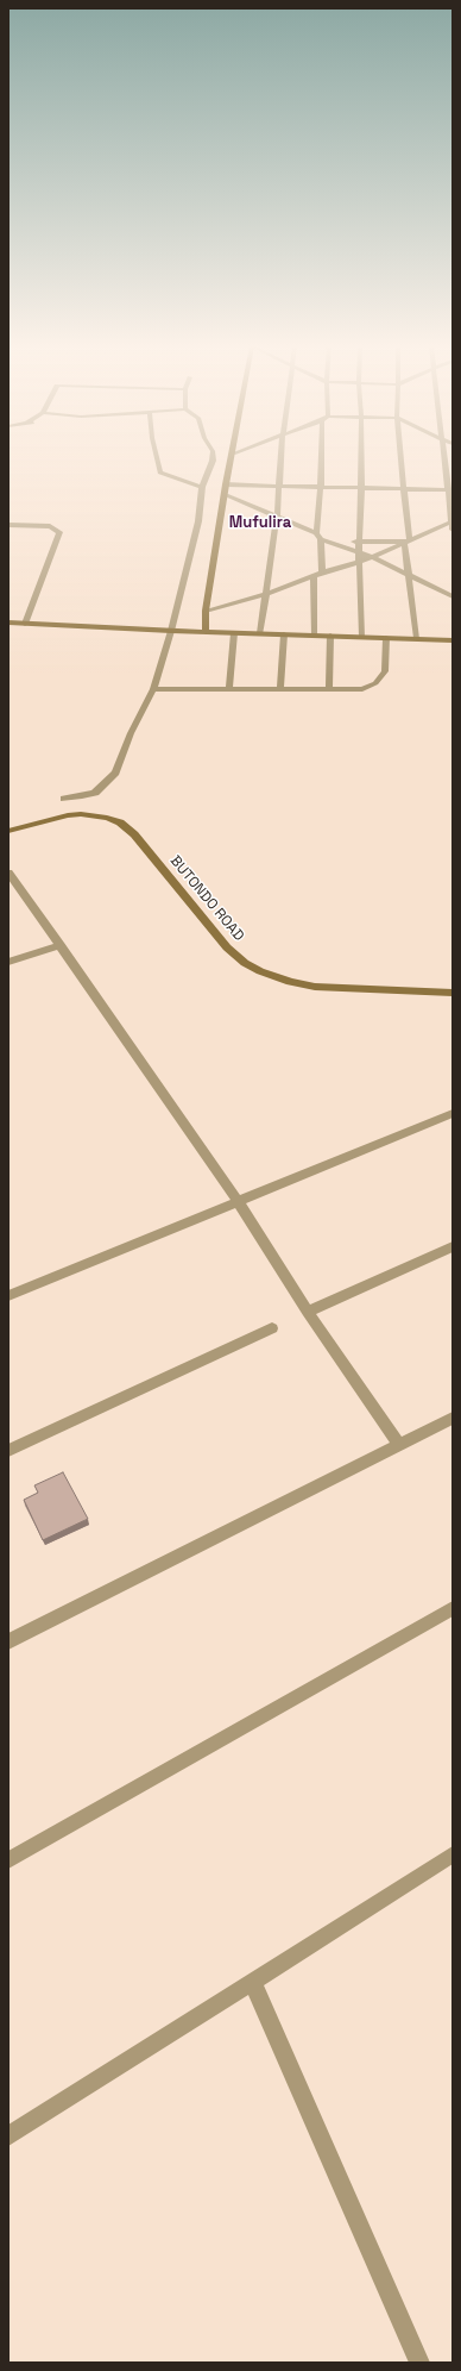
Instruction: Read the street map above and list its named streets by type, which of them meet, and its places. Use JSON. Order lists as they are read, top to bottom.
{
  "streets": {
    "street": ["BUTONDO ROAD"]
  },
  "districts": ["Mufulira"]
}
